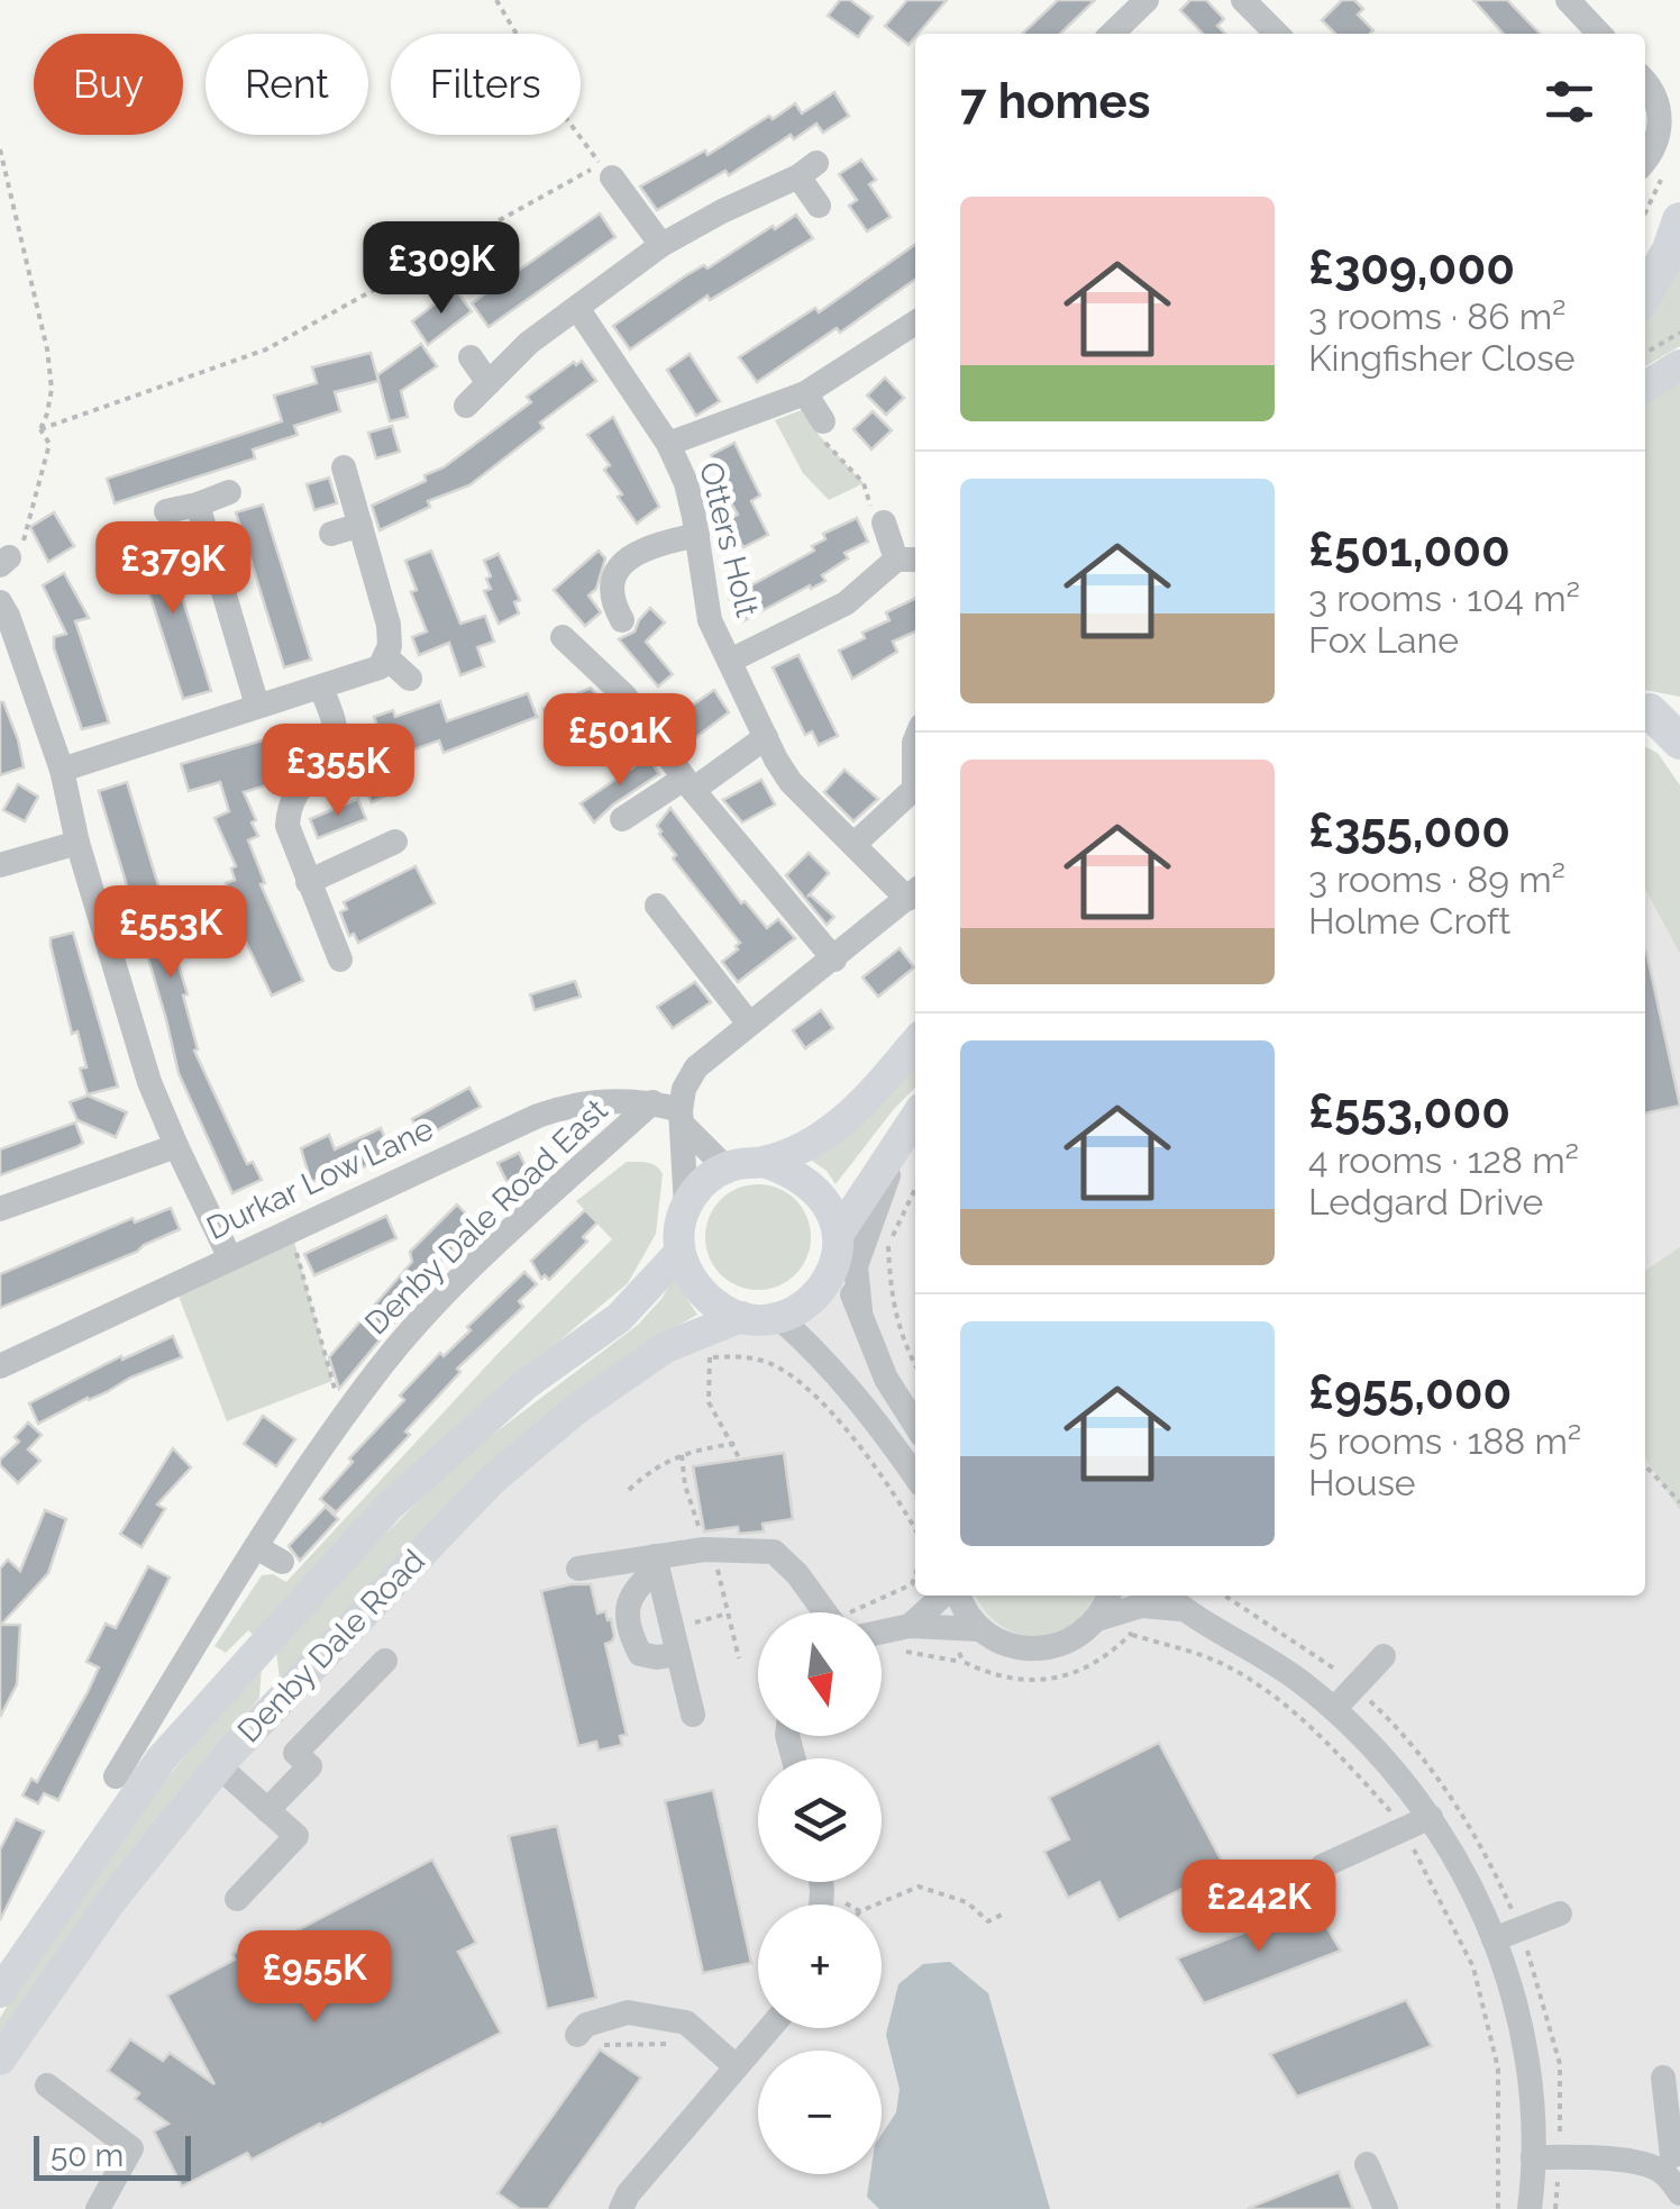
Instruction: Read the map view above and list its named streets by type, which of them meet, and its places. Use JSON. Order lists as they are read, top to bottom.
{
  "streets": {
    "main road": ["Denby Dale Road"],
    "street": ["Otters Holt", "Durkar Low Lane", "Denby Dale Road East"]
  },
  "crossings": [
    ["Durkar Low Lane", "Denby Dale Road East"]
  ],
  "scale_bar": "50 m",
  "north": "bottom",
  "page": {
    "chip": ["Buy", "Rent", "Filters"],
    "heading": "7 homes",
    "list": [
      {
        "name": "£309,000",
        "note": "3 rooms · 86 m² · Kingfisher Close"
      },
      {
        "name": "£501,000",
        "note": "3 rooms · 104 m² · Fox Lane"
      },
      {
        "name": "£355,000",
        "note": "3 rooms · 89 m² · Holme Croft"
      },
      {
        "name": "£553,000",
        "note": "4 rooms · 128 m² · Ledgard Drive"
      },
      {
        "name": "£955,000",
        "note": "5 rooms · 188 m² · House"
      }
    ],
    "price": [
      "£309K",
      "£379K",
      "£501K",
      "£355K",
      "£553K",
      "£242K",
      "£955K"
    ],
    "map_buttons": ["+", "−"],
    "scale": "50 m"
  }
}
